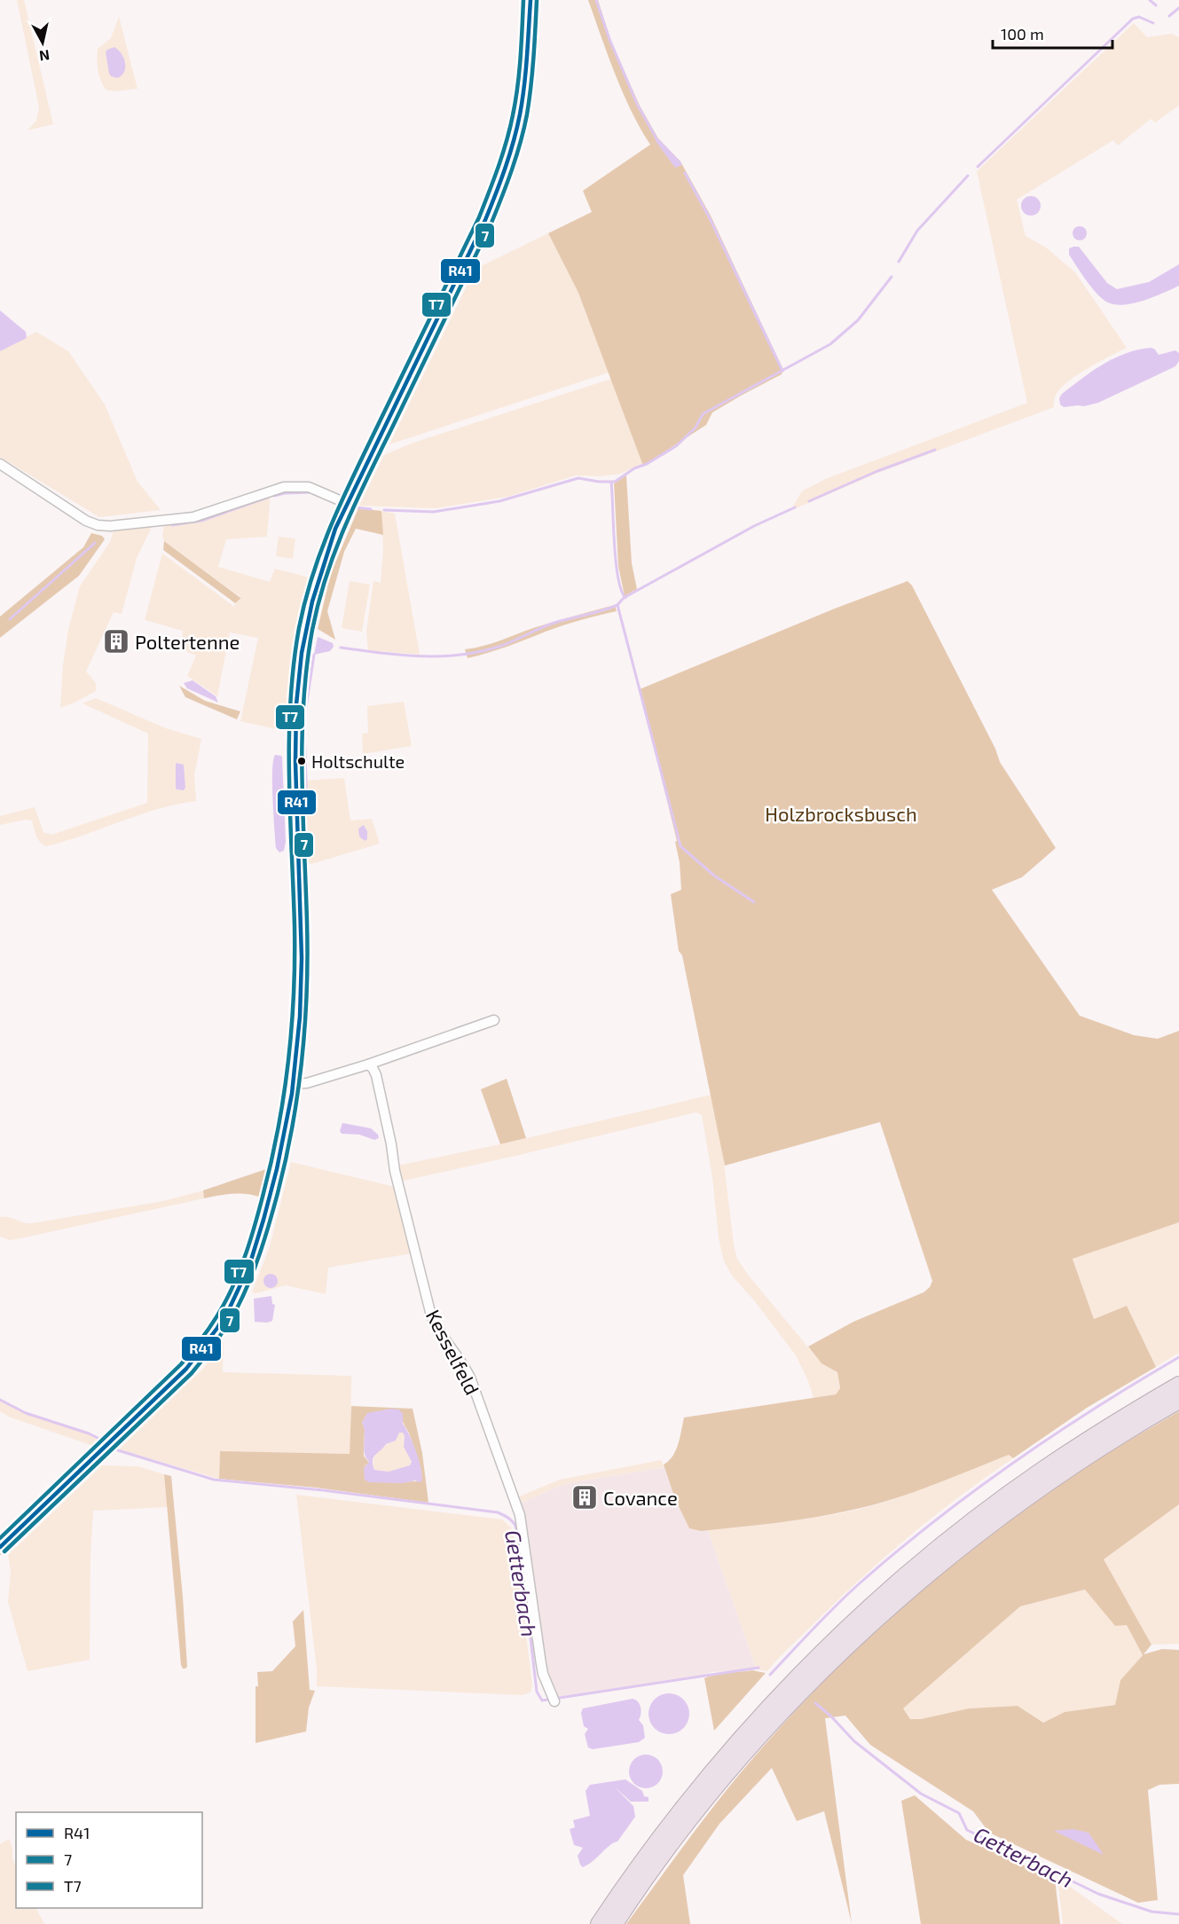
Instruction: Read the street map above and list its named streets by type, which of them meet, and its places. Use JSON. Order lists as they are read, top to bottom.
{
  "streets": {
    "street": ["Kesselfeld"]
  },
  "water": ["Getterbach"],
  "parks": ["Holzbrocksbusch"],
  "places": {
    "building": ["Poltertenne", "Covance"],
    "other": ["Holtschulte"]
  },
  "lines": ["transit line R41", "transit line 7", "transit line T7"],
  "legend": ["R41", "7", "T7"],
  "scale_bar": "100 m",
  "north": "bottom"
}
